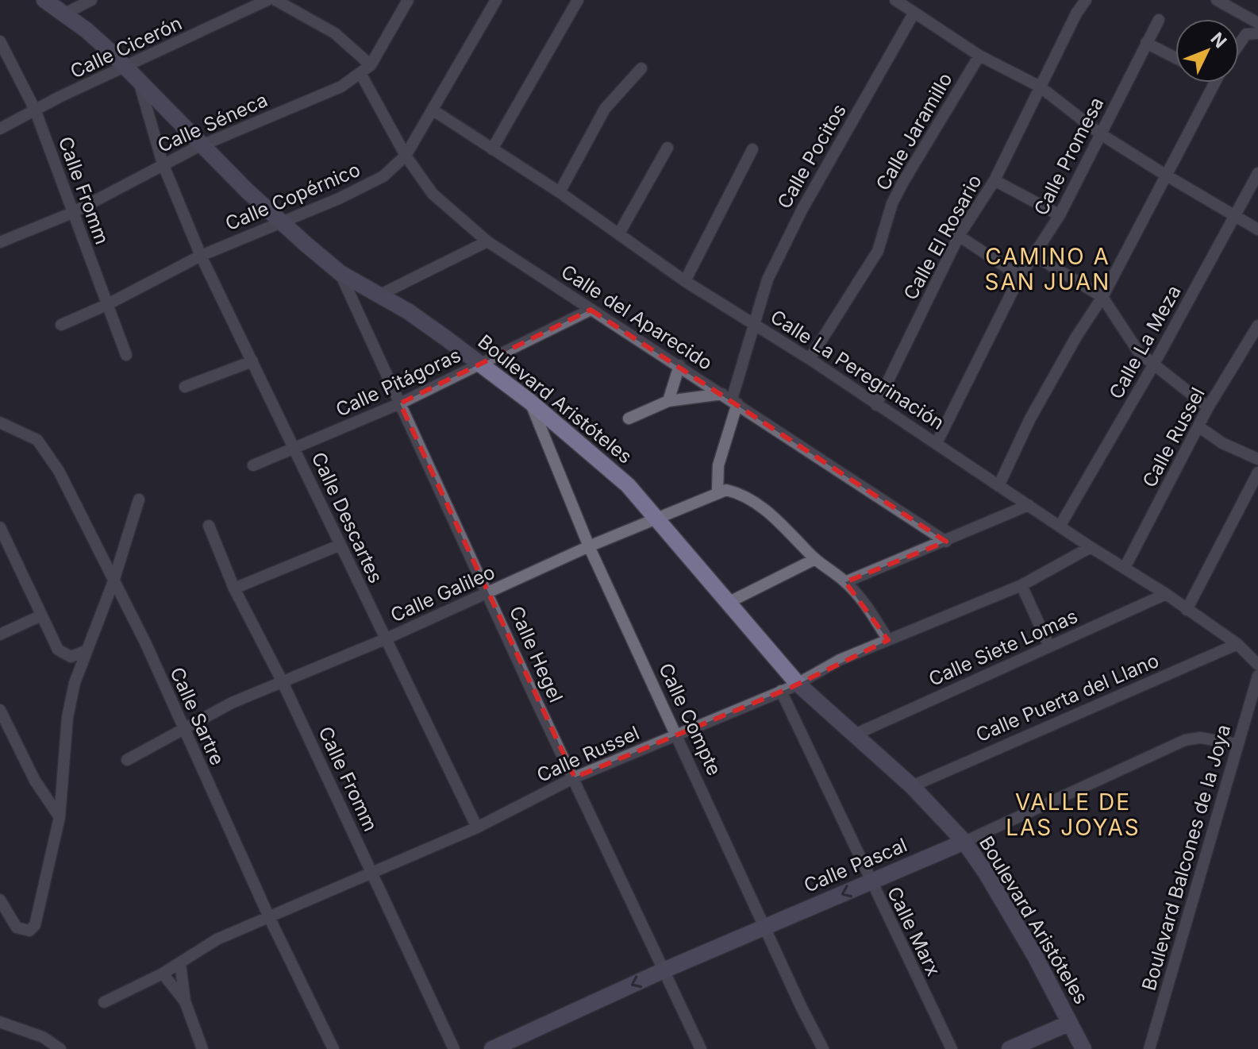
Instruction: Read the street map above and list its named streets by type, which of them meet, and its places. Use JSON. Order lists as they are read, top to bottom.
{
  "streets": {
    "street": [
      "Calle Cicerón",
      "Calle Séneca",
      "Calle Jaramillo",
      "Calle Pocitos",
      "Calle Promesa",
      "Calle Fromm",
      "Calle Copérnico",
      "Calle El Rosario",
      "Calle del Aparecido",
      "Calle La Meza",
      "Calle La Peregrinación",
      "Calle Pitágoras",
      "Boulevard Aristóteles",
      "Calle Russel",
      "Calle Descartes",
      "Calle Galileo",
      "Calle Siete Lomas",
      "Calle Hegel",
      "Calle Puerta del Llano",
      "Calle Sartre",
      "Calle Compte",
      "Boulevard Balcones de la Joya",
      "Calle Pascal",
      "Calle Marx"
    ]
  },
  "crossings": [
    ["Calle Cicerón", "Calle Fromm"],
    ["Calle Cicerón", "Boulevard Aristóteles"],
    ["Calle Séneca", "Calle Fromm"],
    ["Calle Séneca", "Calle del Aparecido"],
    ["Calle Séneca", "Boulevard Aristóteles"],
    ["Calle Séneca", "Calle Descartes"],
    ["Calle Jaramillo", "Calle La Peregrinación"],
    ["Calle Pocitos", "Calle del Aparecido"],
    ["Calle Pocitos", "Calle La Peregrinación"],
    ["Calle Pocitos", "Calle Galileo"],
    ["Calle Promesa", "Calle La Peregrinación"],
    ["Calle Fromm", "Calle Copérnico"],
    ["Calle Fromm", "Calle Russel"],
    ["Calle Fromm", "Calle Galileo"],
    ["Calle Copérnico", "Calle del Aparecido"],
    ["Calle Copérnico", "Calle La Peregrinación"],
    ["Calle Copérnico", "Boulevard Aristóteles"],
    ["Calle Copérnico", "Calle Descartes"],
    ["Calle El Rosario", "Calle La Peregrinación"],
    ["Calle del Aparecido", "Calle Pitágoras"],
    ["Calle La Meza", "Calle La Peregrinación"],
    ["Calle La Peregrinación", "Calle Russel"],
    ["Calle La Peregrinación", "Calle Siete Lomas"],
    ["Calle La Peregrinación", "Calle Puerta del Llano"],
    ["Calle Pitágoras", "Boulevard Aristóteles"],
    ["Calle Pitágoras", "Calle Descartes"],
    ["Calle Pitágoras", "Calle Hegel"],
    ["Boulevard Aristóteles", "Calle Russel"],
    ["Boulevard Aristóteles", "Calle Descartes"],
    ["Boulevard Aristóteles", "Calle Galileo"],
    ["Boulevard Aristóteles", "Calle Siete Lomas"],
    ["Boulevard Aristóteles", "Calle Hegel"],
    ["Boulevard Aristóteles", "Calle Puerta del Llano"],
    ["Boulevard Aristóteles", "Calle Compte"],
    ["Boulevard Aristóteles", "Calle Pascal"],
    ["Calle Russel", "Calle Descartes"],
    ["Calle Russel", "Calle Hegel"],
    ["Calle Russel", "Calle Sartre"],
    ["Calle Russel", "Calle Compte"],
    ["Calle Russel", "Calle Marx"],
    ["Calle Descartes", "Calle Galileo"],
    ["Calle Galileo", "Calle Hegel"],
    ["Calle Galileo", "Calle Sartre"],
    ["Calle Galileo", "Calle Compte"],
    ["Calle Hegel", "Calle Pascal"],
    ["Calle Compte", "Calle Pascal"],
    ["Boulevard Balcones de la Joya", "Calle Pascal"],
    ["Calle Pascal", "Calle Marx"]
  ],
  "one_way": ["Calle Pascal"],
  "districts": ["CAMINO A SAN JUAN", "VALLE DE LAS JOYAS"],
  "north": "top right"
}
